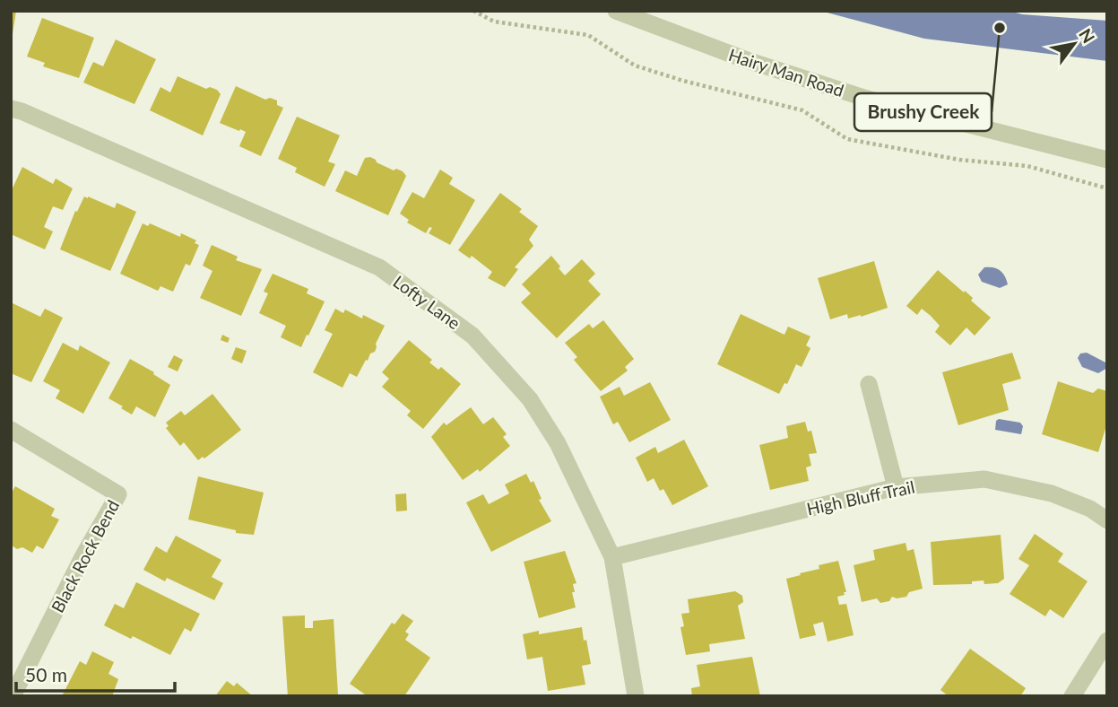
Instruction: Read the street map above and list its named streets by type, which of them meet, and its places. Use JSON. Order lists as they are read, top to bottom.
{
  "streets": {
    "street": [
      "Hairy Man Road",
      "Lofty Lane",
      "High Bluff Trail",
      "Black Rock Bend"
    ]
  },
  "crossings": [
    ["Lofty Lane", "High Bluff Trail"]
  ],
  "places": ["Brushy Creek"],
  "scale_bar": "50 m",
  "north": "top right"
}
